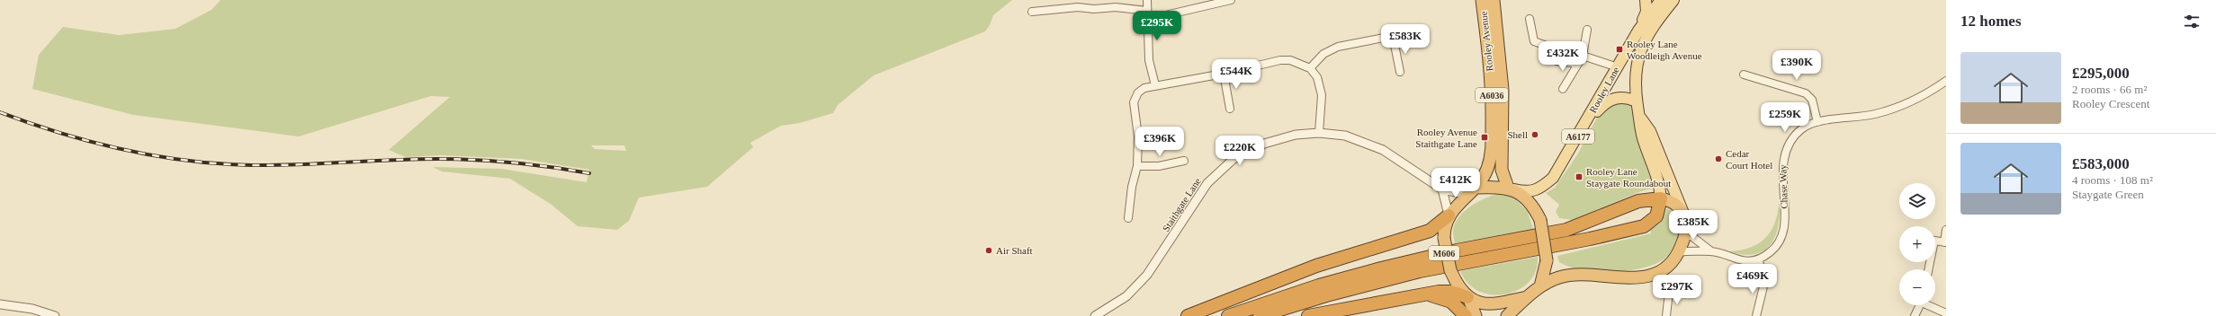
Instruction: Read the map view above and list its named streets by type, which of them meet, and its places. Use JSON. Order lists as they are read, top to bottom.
{
  "streets": {
    "highway": [
      "Rooley Avenue",
      "A6036",
      "A6177",
      "M606"
    ],
    "main road": ["Rooley Lane"],
    "street": ["Chase Way", "Staithgate Lane"]
  },
  "crossings": [
    ["Rooley Avenue", "Rooley Lane"],
    ["Rooley Avenue", "A6177"],
    ["Rooley Avenue", "Staithgate Lane"],
    ["Rooley Avenue", "M606"],
    ["Rooley Lane", "A6177"],
    ["Rooley Lane", "Staithgate Lane"],
    ["Rooley Lane", "M606"],
    ["A6177", "Staithgate Lane"],
    ["A6177", "M606"],
    ["Staithgate Lane", "M606"]
  ],
  "places": {
    "transit": ["Rooley Lane Woodleigh Avenue", "Rooley Avenue Staithgate Lane", "Rooley Lane Staygate Roundabout"],
    "other": ["Shell", "Cedar Court Hotel", "Air Shaft"]
  },
  "page": {
    "heading": "12 homes",
    "price": [
      "£295K",
      "£583K",
      "£432K",
      "£390K",
      "£544K",
      "£259K",
      "£396K",
      "£220K",
      "£412K",
      "£385K",
      "£469K",
      "£297K"
    ],
    "list": [
      {
        "name": "£295,000",
        "note": "2 rooms · 66 m² · Rooley Crescent"
      },
      {
        "name": "£583,000",
        "note": "4 rooms · 108 m² · Staygate Green"
      }
    ],
    "map_buttons": ["+", "−"]
  }
}
